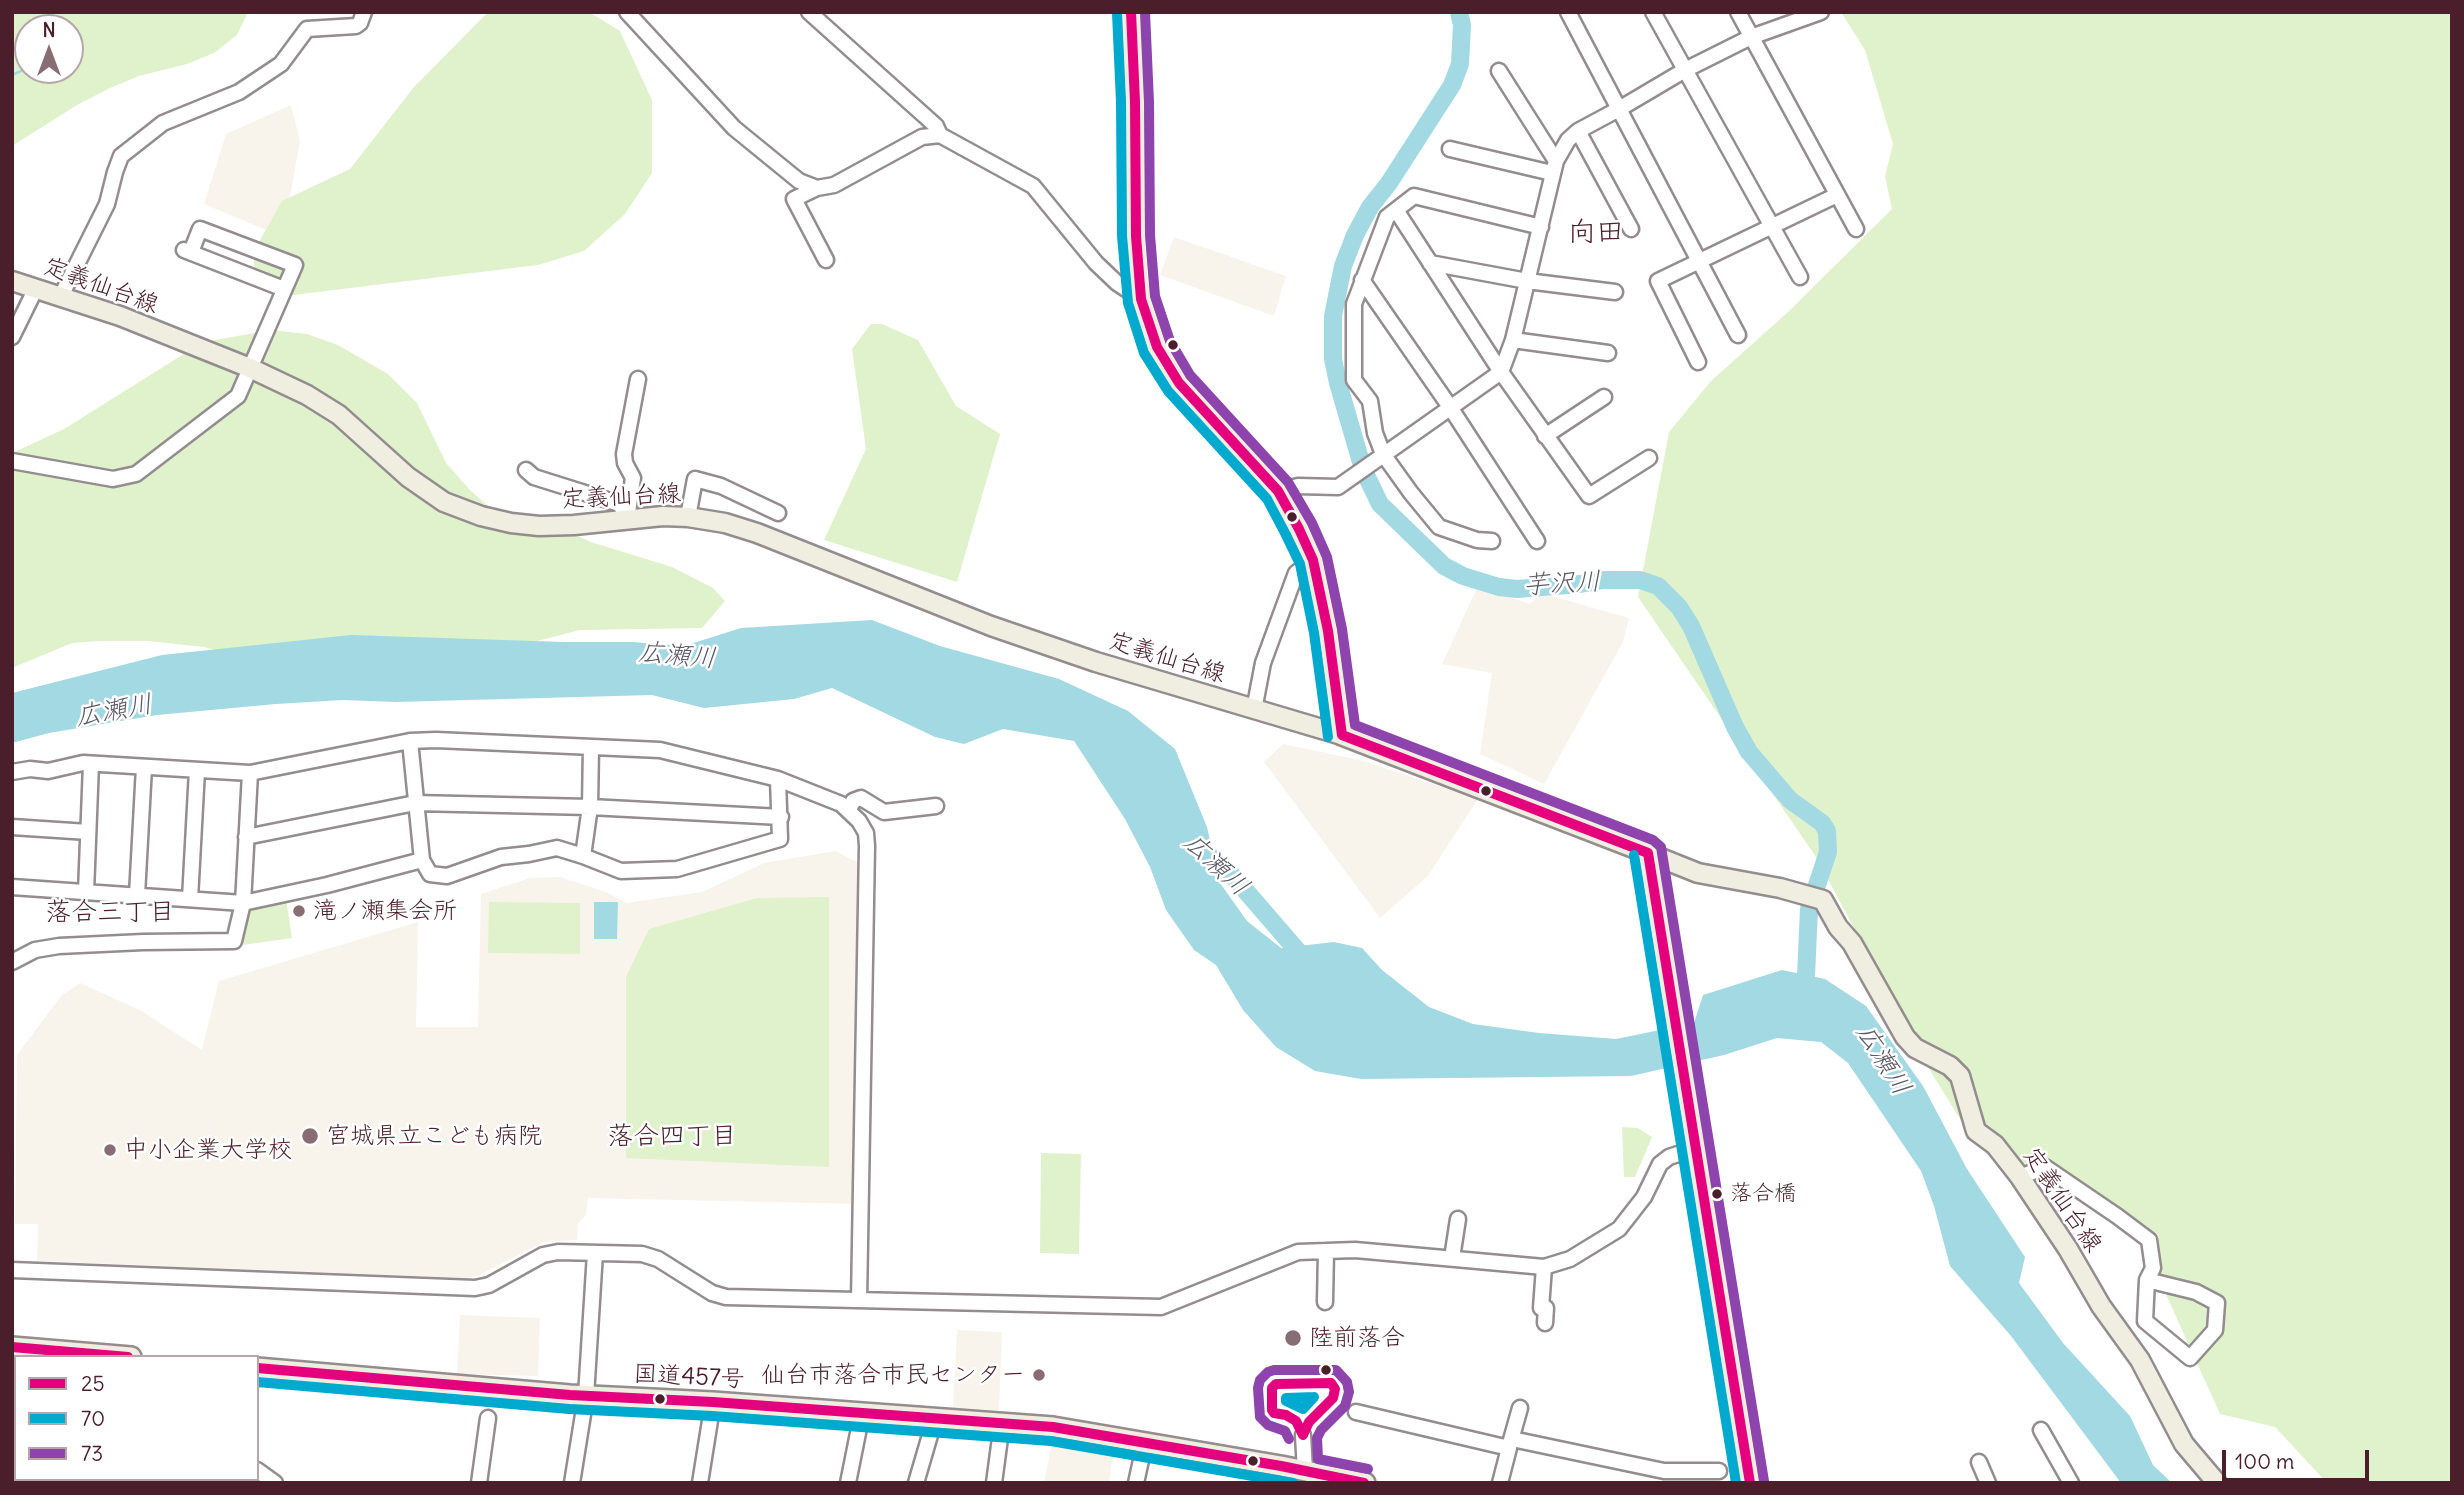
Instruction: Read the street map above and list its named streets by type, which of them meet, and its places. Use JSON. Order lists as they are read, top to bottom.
{
  "streets": {
    "highway": ["国道457号"],
    "main road": ["定義仙台線"]
  },
  "districts": ["向田", "落合三丁目", "落合四丁目"],
  "water": ["芋沢川", "広瀬川"],
  "places": [
    "滝ノ瀬集会所",
    "宮城県立こども病院",
    "中小企業大学校",
    "落合橋",
    "陸前落合",
    "仙台市落合市民センター"
  ],
  "lines": ["transit line 25", "transit line 73", "transit line 70"],
  "legend": ["25", "70", "73"],
  "scale_bar": "100 m",
  "north": "top"
}
